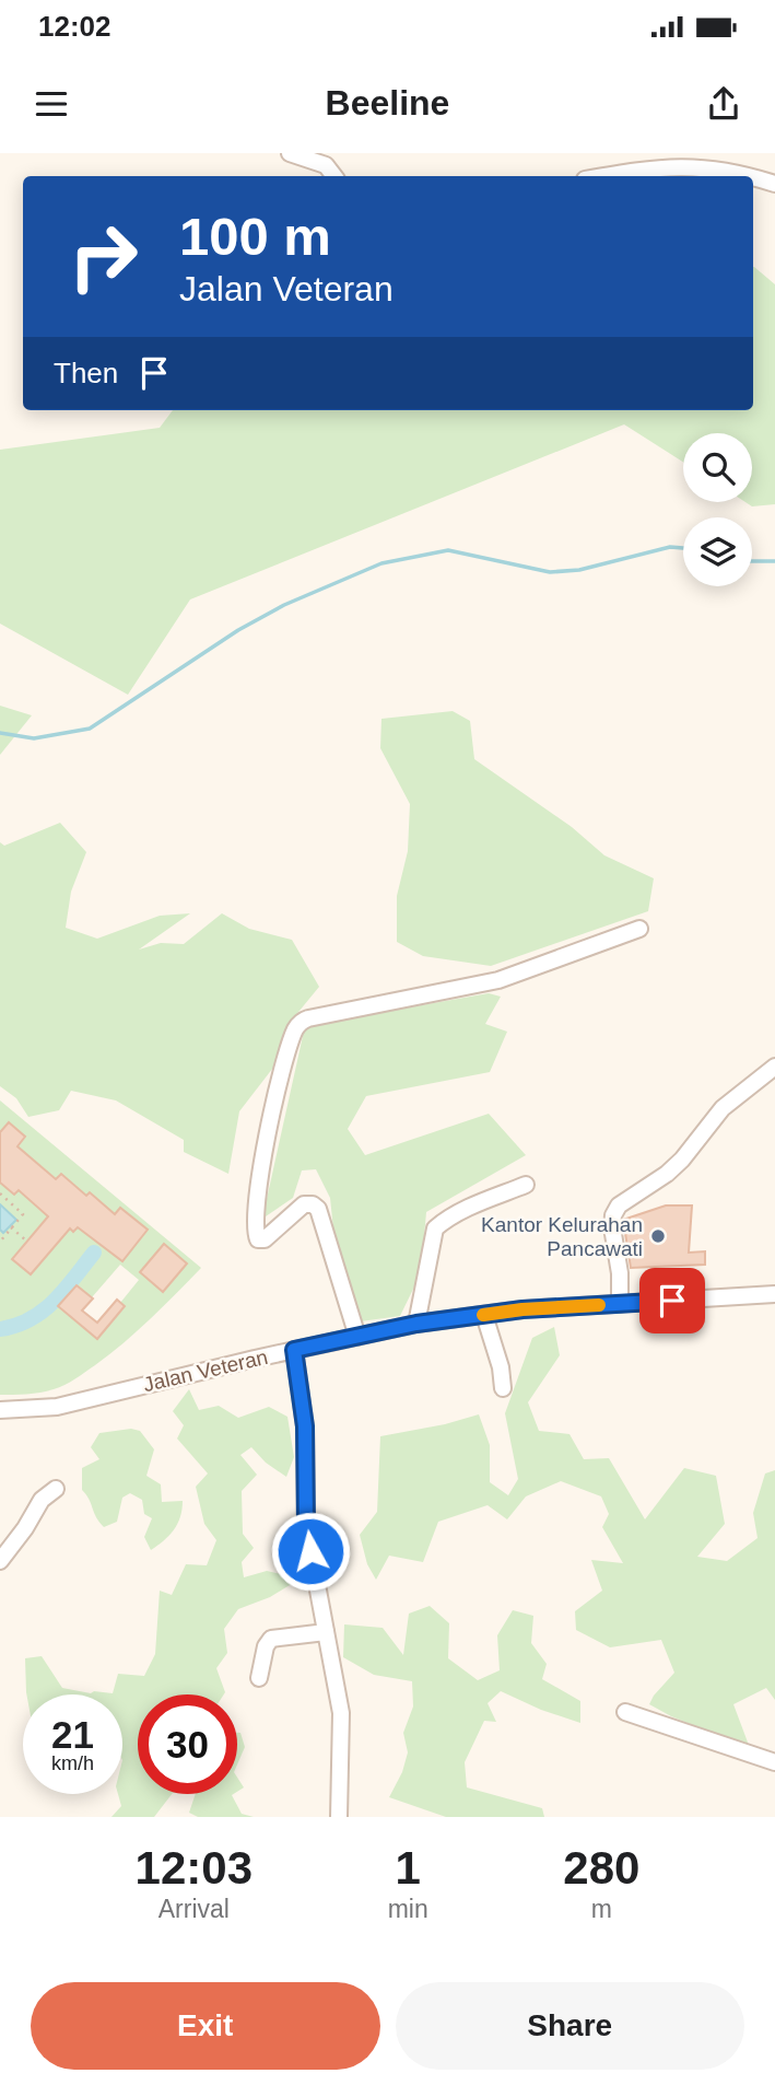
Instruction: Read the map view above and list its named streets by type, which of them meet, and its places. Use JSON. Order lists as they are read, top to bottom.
{
  "streets": {
    "street": ["Jalan Veteran"]
  },
  "places": ["Kantor Kelurahan Pancawati"],
  "page": {
    "status": "12:02",
    "header": "Beeline",
    "turn": ["100 m", "Jalan Veteran"],
    "then": "Then",
    "speed": "21 km/h",
    "limit": "30",
    "eta": [
      "12:03",
      "Arrival",
      "1",
      "min",
      "280",
      "m"
    ],
    "buttons": ["Exit", "Share"]
  }
}
